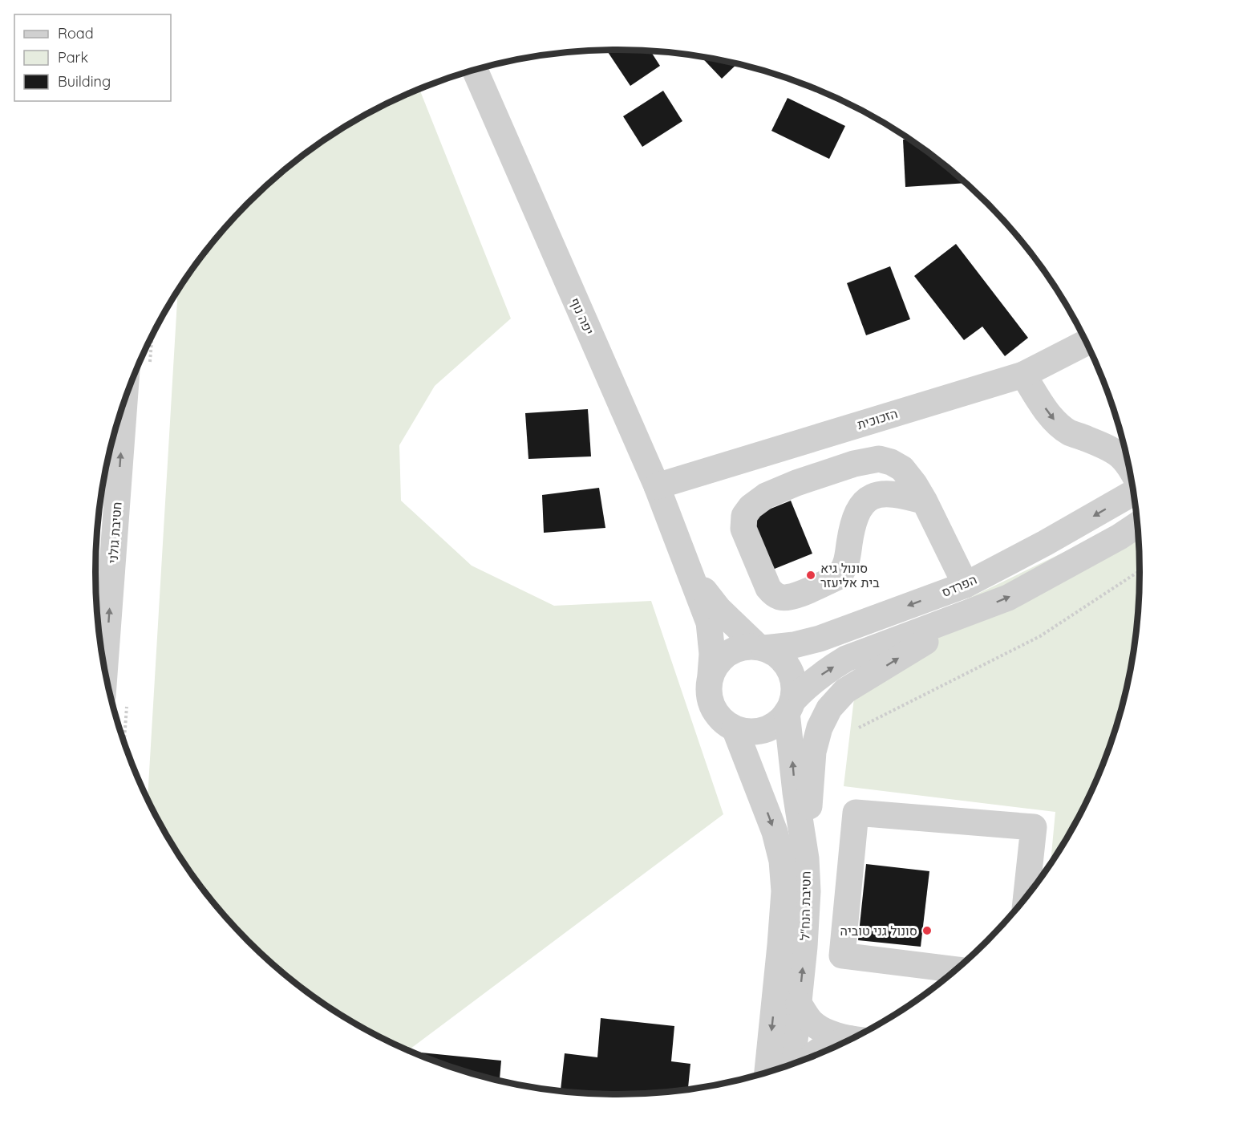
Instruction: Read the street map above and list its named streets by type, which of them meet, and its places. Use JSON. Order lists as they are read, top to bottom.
{
  "streets": {
    "street": [
      "יפה נוף",
      "הזכוכית",
      "חטיבת גולני",
      "הפרדס",
      "חטיבת הנח\"ל"
    ]
  },
  "crossings": [
    ["יפה נוף", "הזכוכית"],
    ["יפה נוף", "הפרדס"],
    ["יפה נוף", "חטיבת הנח\"ל"],
    ["הפרדס", "חטיבת הנח\"ל"]
  ],
  "one_way": ["חטיבת גולני"],
  "places": ["סונול גיא בית אליעזר", "סונול גני טוביה"],
  "legend": ["Road", "Park", "Building"]
}
